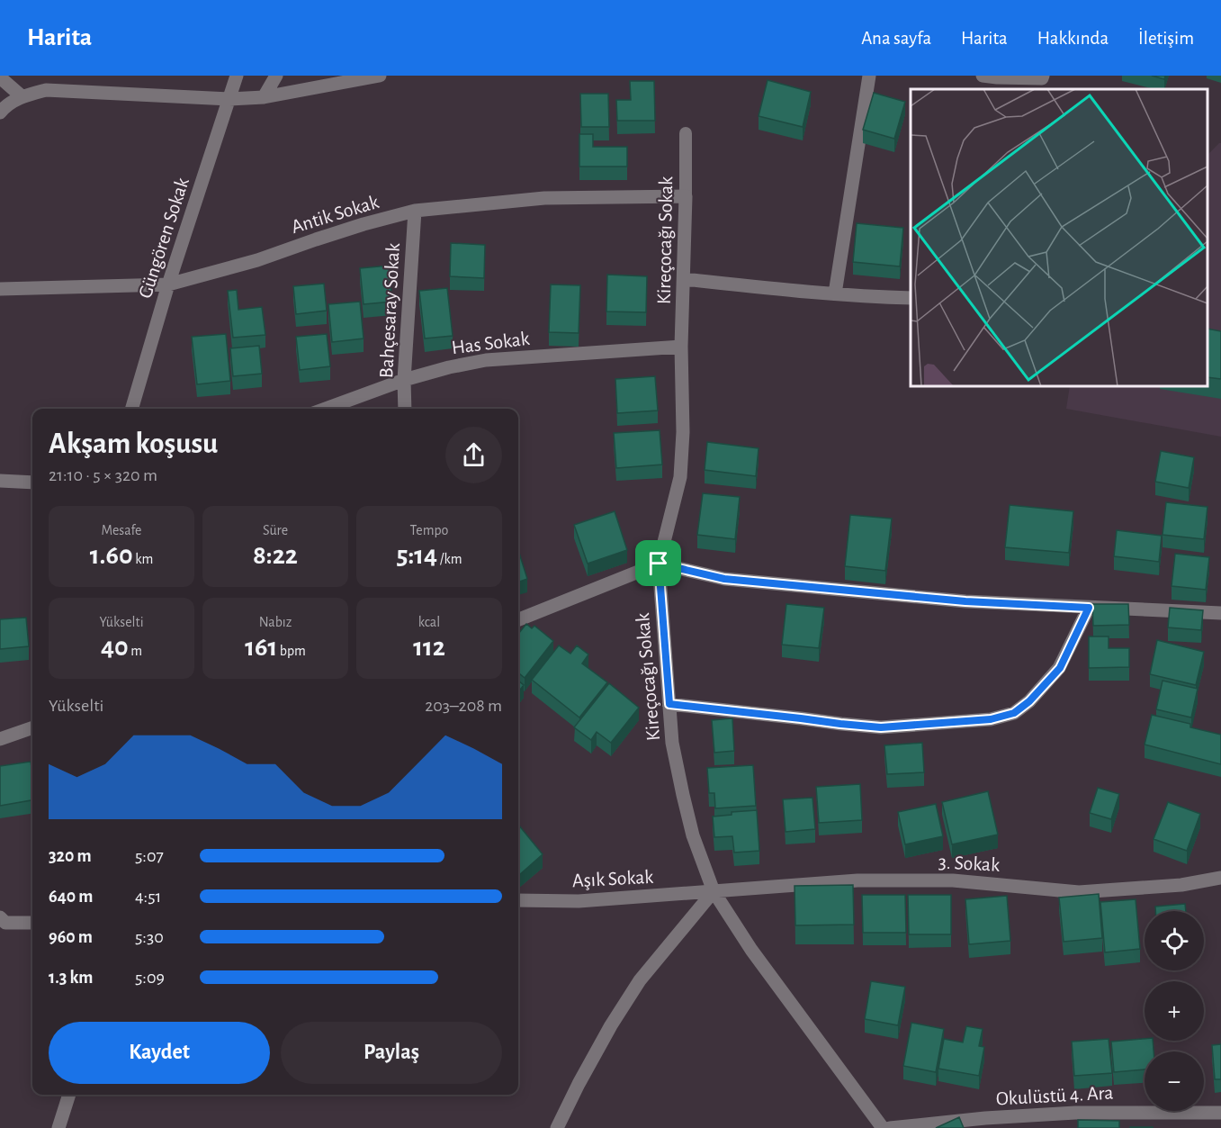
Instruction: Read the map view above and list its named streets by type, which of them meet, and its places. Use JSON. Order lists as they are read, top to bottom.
{
  "streets": {
    "street": [
      "Antik Sokak",
      "Güngören Sokak",
      "Kireçocağı Sokak",
      "Bahçesaray Sokak",
      "Has Sokak",
      "3. Sokak",
      "Aşık Sokak",
      "Okulüstü 4. Ara"
    ]
  },
  "crossings": [
    ["Antik Sokak", "Güngören Sokak"],
    ["Antik Sokak", "Kireçocağı Sokak"],
    ["Antik Sokak", "Bahçesaray Sokak"],
    ["Kireçocağı Sokak", "Has Sokak"],
    ["Kireçocağı Sokak", "3. Sokak"],
    ["Kireçocağı Sokak", "Aşık Sokak"],
    ["Bahçesaray Sokak", "Has Sokak"],
    ["3. Sokak", "Aşık Sokak"]
  ],
  "page": {
    "header": "Harita",
    "nav": [
      "Ana sayfa",
      "Harita",
      "Hakkında",
      "İletişim"
    ],
    "heading": ["Akşam koşusu", "21:10 · 5 × 320 m"],
    "stats": [
      ["Mesafe", "1.60 km"],
      ["Süre", "8:22"],
      ["Tempo", "5:14 /km"],
      ["Yükselti", "40 m"],
      ["Nabız", "161 bpm"],
      ["kcal", "112"]
    ],
    "chart": ["Yükselti", "203–208 m"],
    "list": [
      {
        "name": "320 m",
        "note": "5:07"
      },
      {
        "name": "640 m",
        "note": "4:51"
      },
      {
        "name": "960 m",
        "note": "5:30"
      },
      {
        "name": "1.3 km",
        "note": "5:09"
      }
    ],
    "map_buttons": ["+", "−"],
    "buttons": ["Kaydet", "Paylaş"]
  }
}
